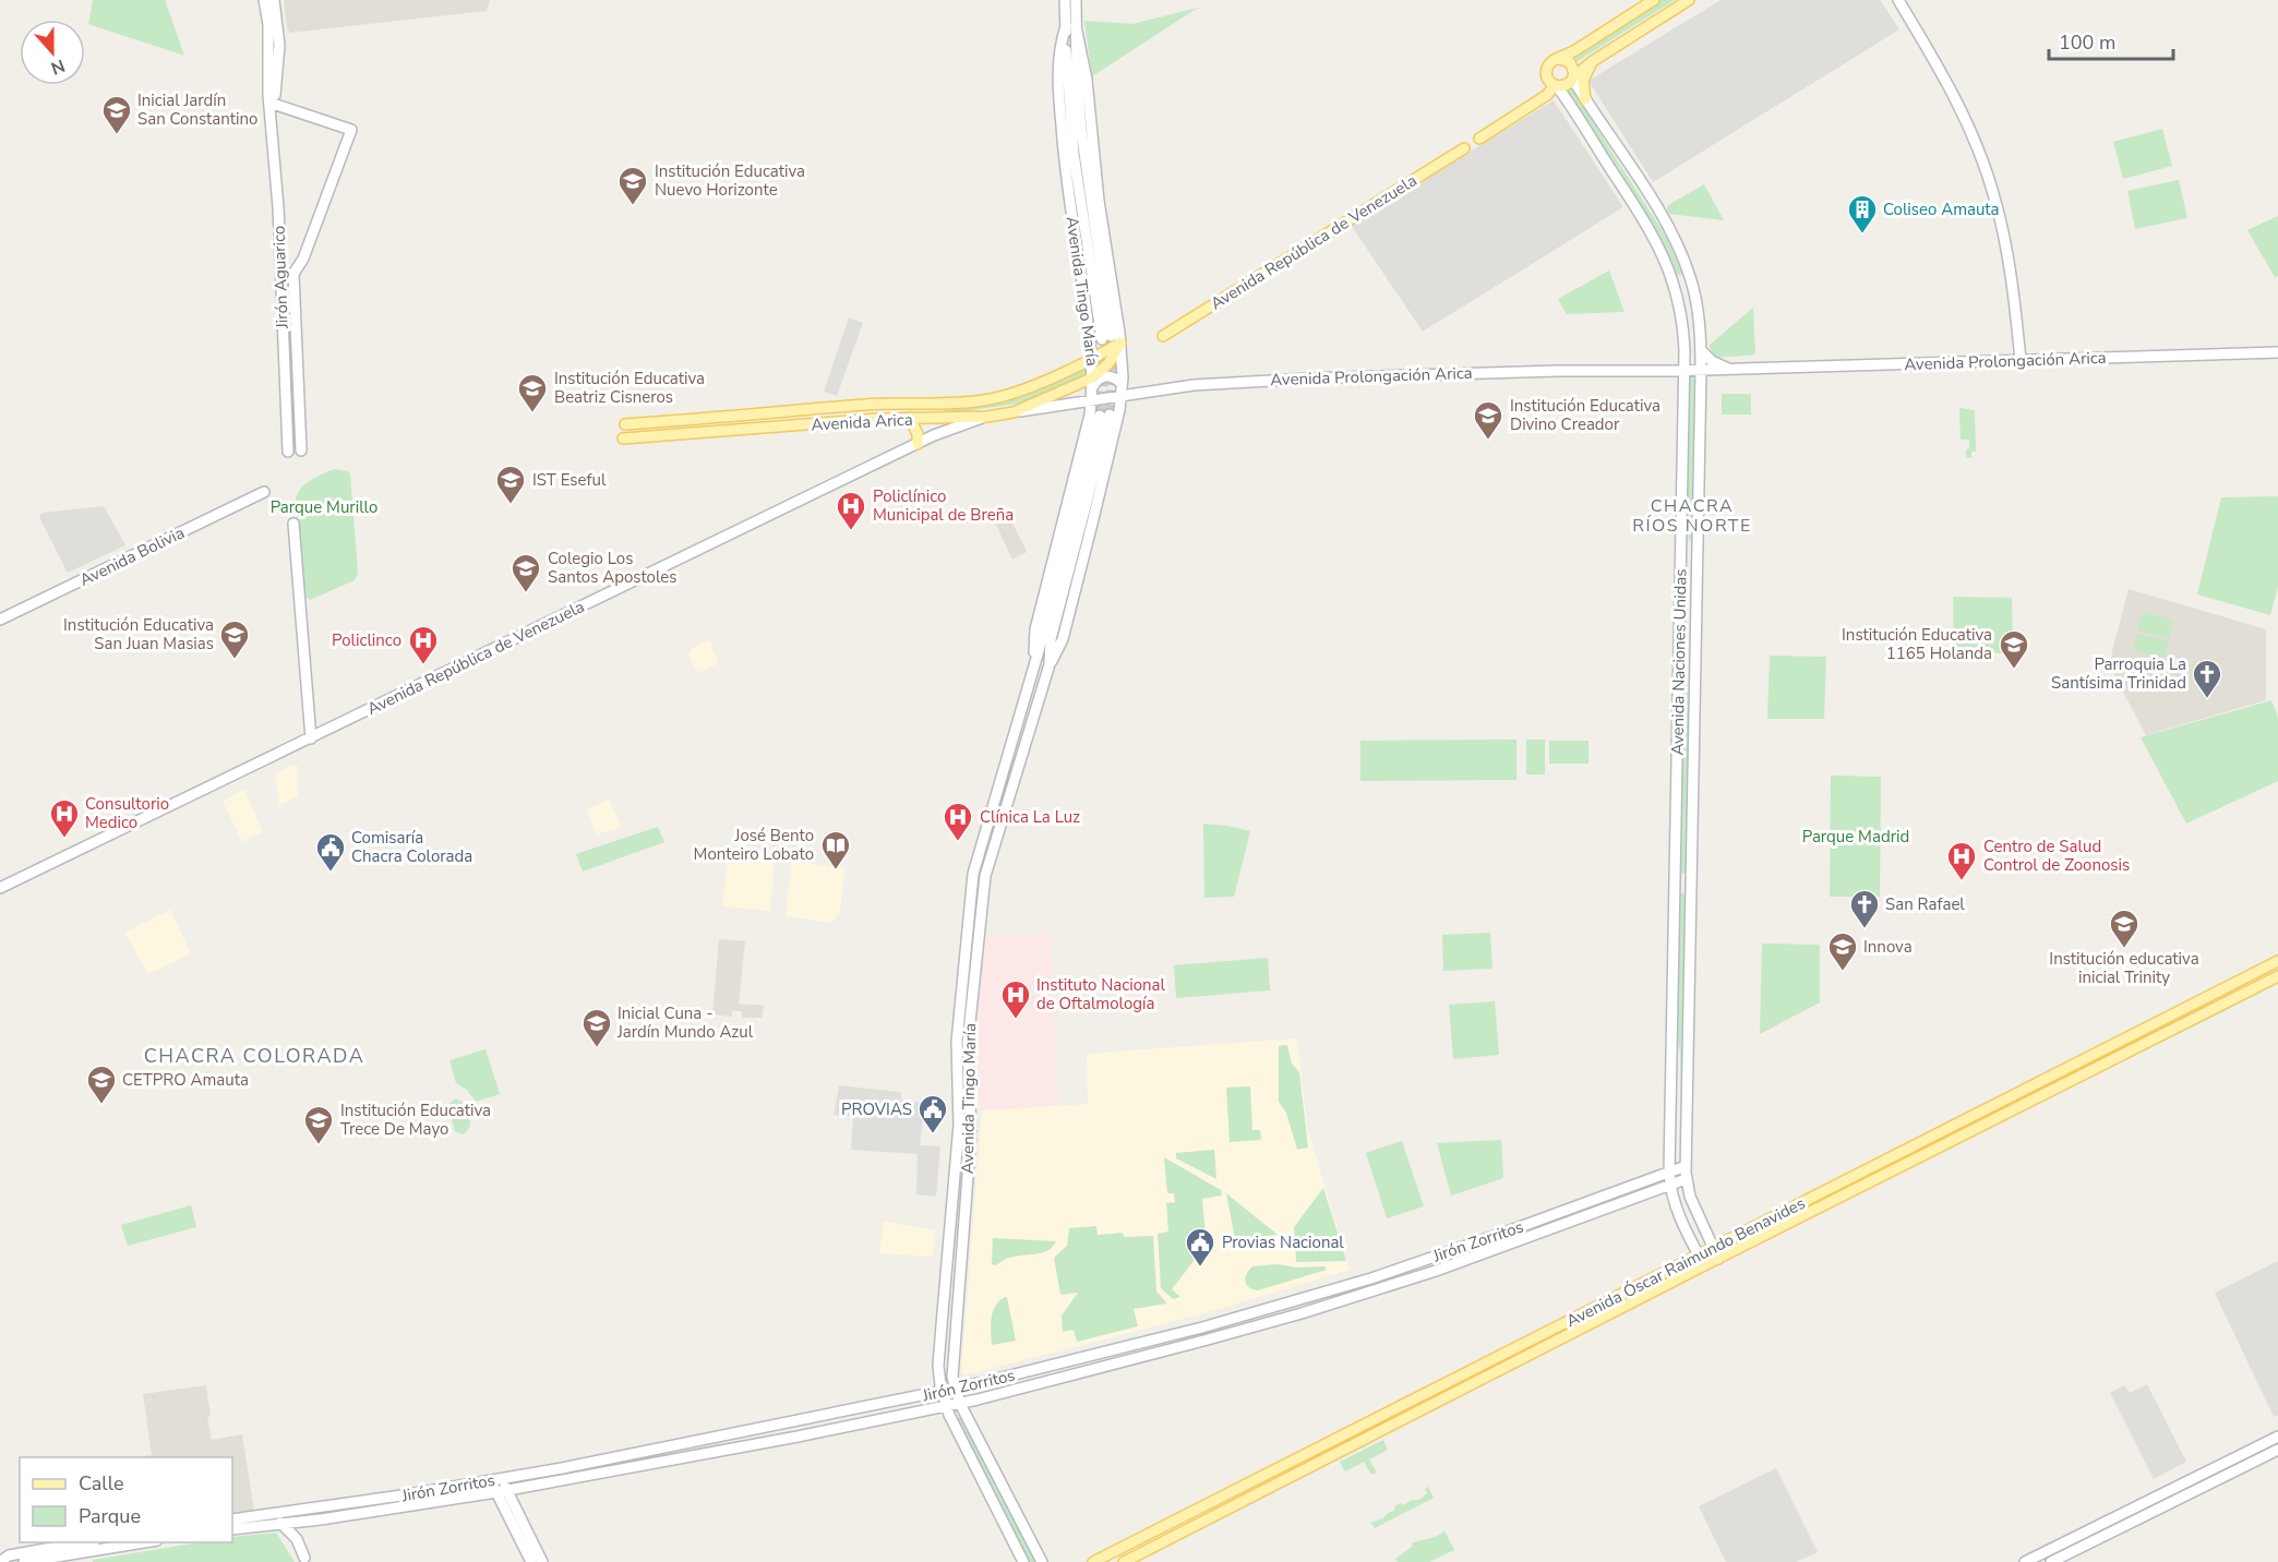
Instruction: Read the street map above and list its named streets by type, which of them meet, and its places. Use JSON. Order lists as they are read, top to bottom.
{
  "streets": {
    "main road": [
      "Avenida República de Venezuela",
      "Jirón Aguarico",
      "Avenida Tingo María",
      "Avenida Prolongación Arica",
      "Avenida Arica",
      "Avenida Bolivia",
      "Avenida Naciones Unidas",
      "Jirón Zorritos",
      "Avenida Óscar Raimundo Benavides"
    ]
  },
  "crossings": [
    ["Avenida República de Venezuela", "Avenida Arica"],
    ["Avenida Tingo María", "Avenida Prolongación Arica"],
    ["Avenida Tingo María", "Avenida Arica"],
    ["Avenida Tingo María", "Jirón Zorritos"],
    ["Avenida Prolongación Arica", "Avenida Arica"],
    ["Avenida Prolongación Arica", "Avenida Naciones Unidas"],
    ["Avenida Naciones Unidas", "Jirón Zorritos"],
    ["Avenida Naciones Unidas", "Avenida Óscar Raimundo Benavides"]
  ],
  "districts": ["CHACRA RÍOS NORTE", "CHACRA COLORADA"],
  "parks": ["Parque Murillo", "Parque Madrid"],
  "places": {
    "school or university": [
      "Inicial Jardín San Constantino",
      "Institución Educativa Nuevo Horizonte",
      "Institución Educativa Beatriz Cisneros",
      "Institución Educativa Divino Creador",
      "IST Eseful",
      "Colegio Los Santos Apostoles",
      "Institución Educativa San Juan Masias",
      "Institución Educativa 1165 Holanda",
      "Institución educativa inicial Trinity",
      "Innova",
      "Inicial Cuna - Jardín Mundo Azul",
      "CETPRO Amauta",
      "Institución Educativa Trece De Mayo"
    ],
    "building": ["Coliseo Amauta"],
    "hospital": [
      "Policlínico Municipal de Breña",
      "Policlinco",
      "Consultorio Medico",
      "Clínica La Luz",
      "Centro de Salud Control de Zoonosis",
      "Instituto Nacional de Oftalmología"
    ],
    "church": ["Parroquia La Santísima Trinidad", "San Rafael"],
    "library": ["José Bento Monteiro Lobato"],
    "public building": ["Comisaría Chacra Colorada", "PROVIAS", "Provias Nacional"]
  },
  "legend": ["Calle", "Parque"],
  "scale_bar": "100 m",
  "north": "bottom"
}
